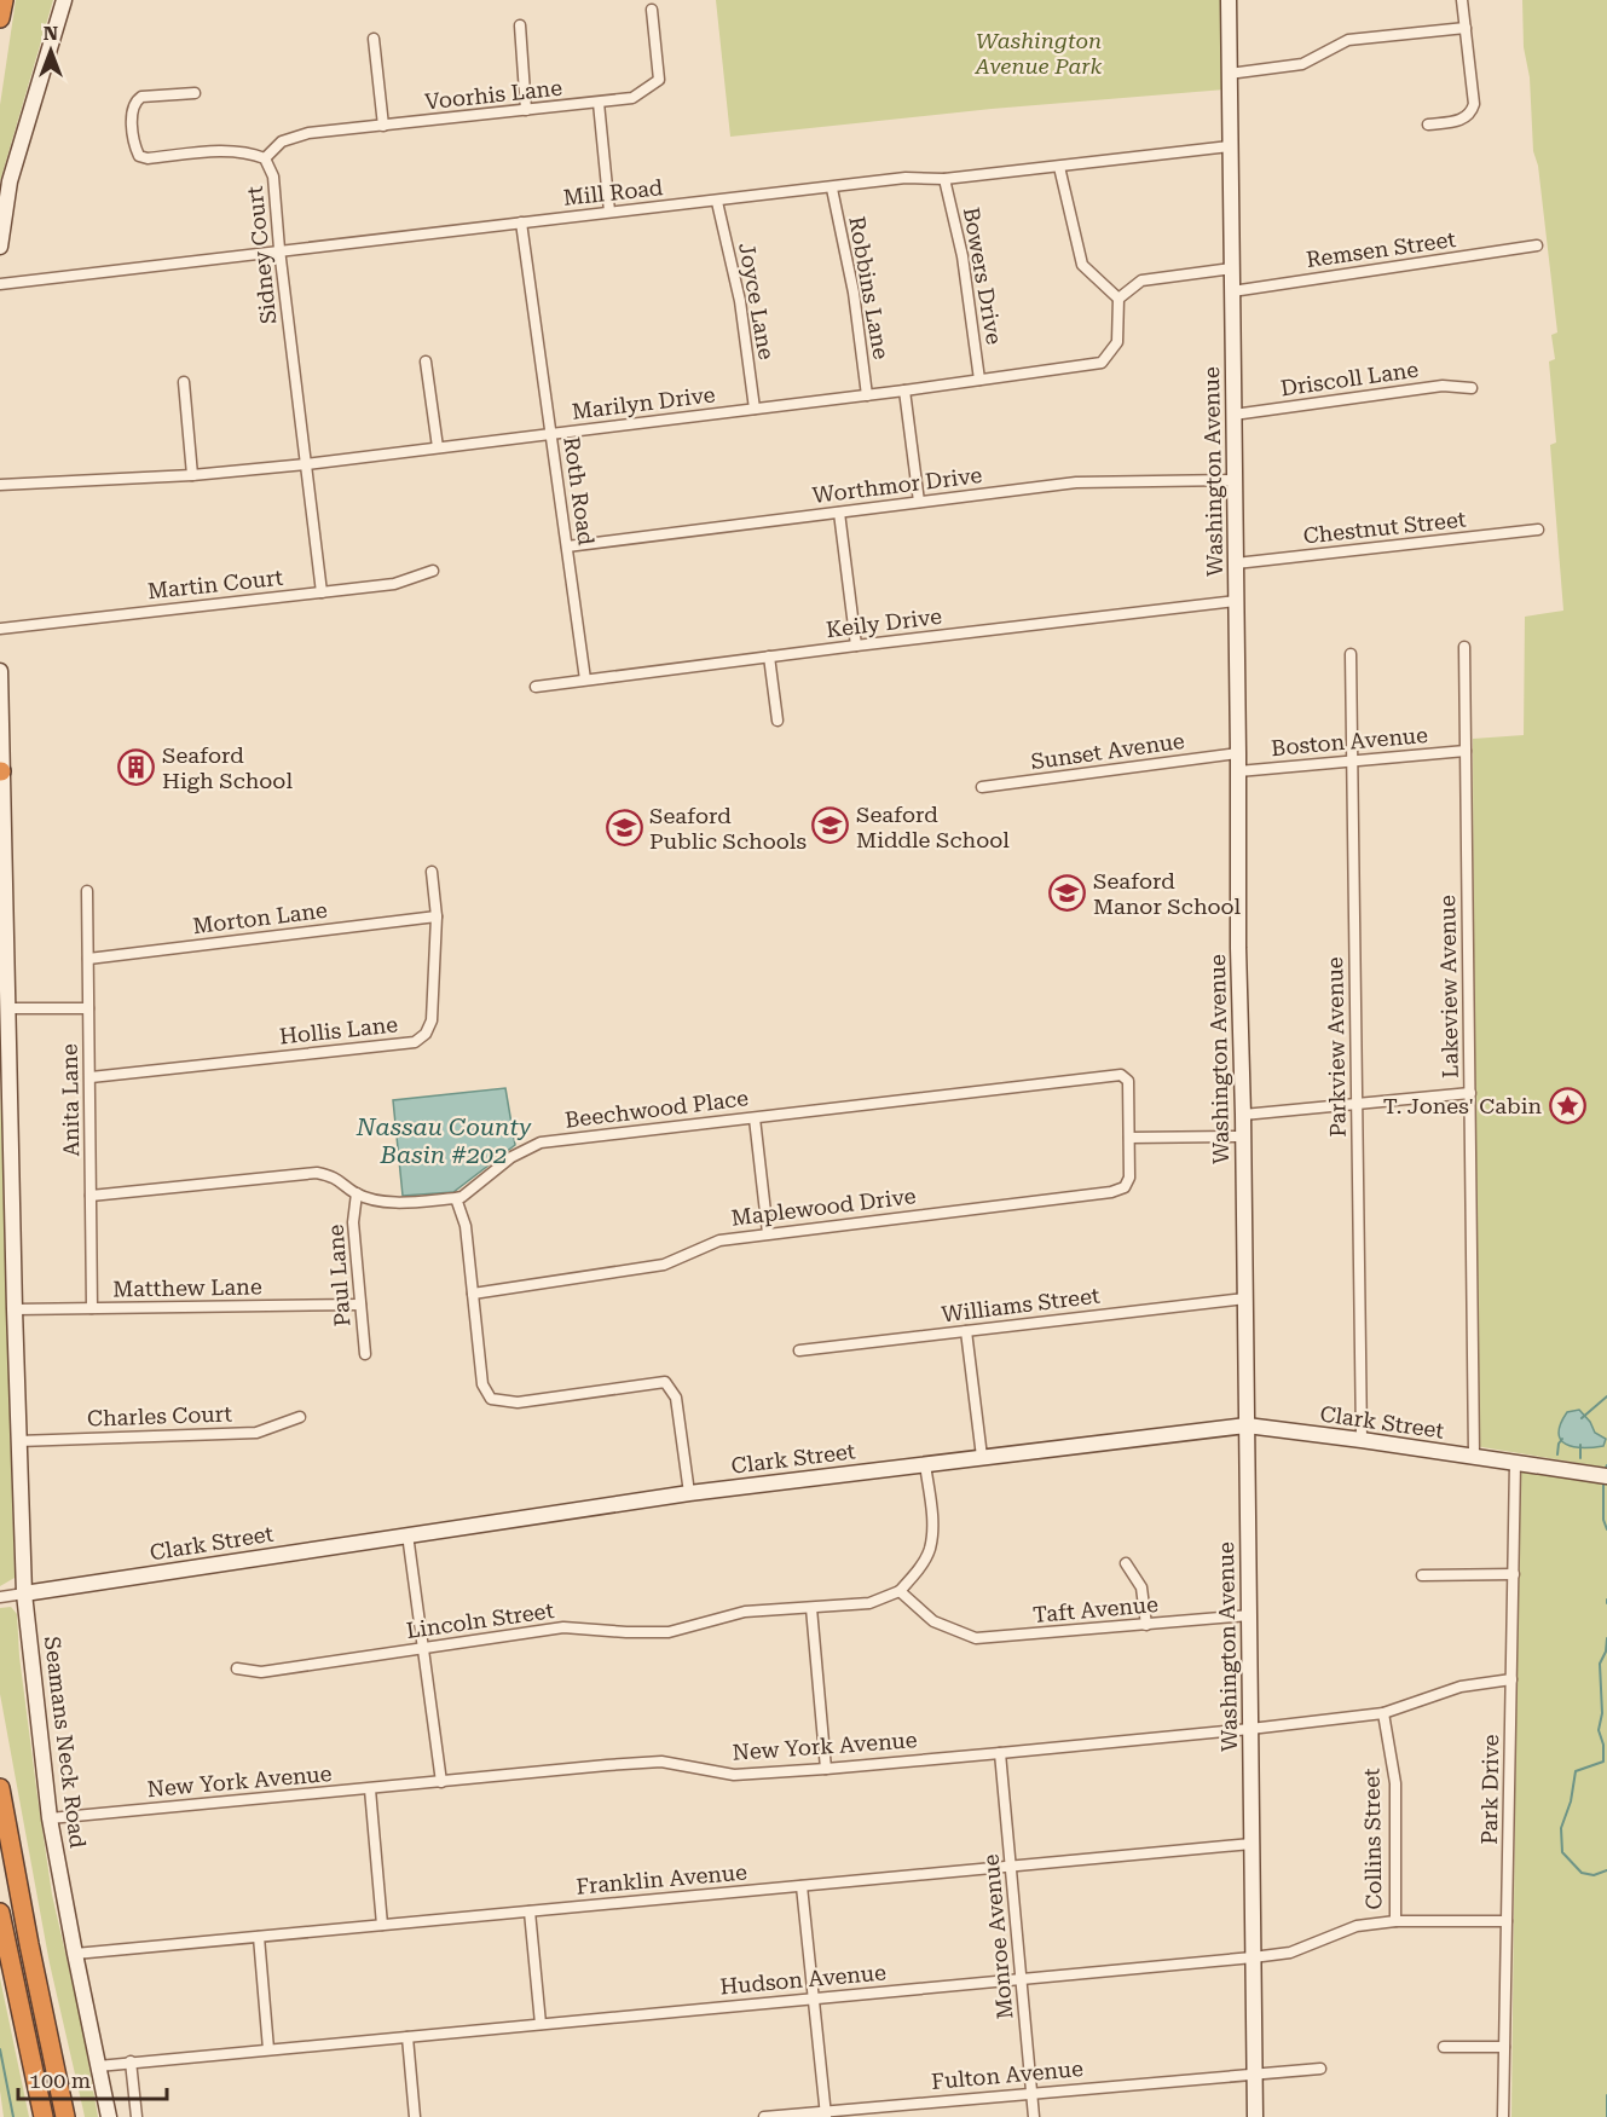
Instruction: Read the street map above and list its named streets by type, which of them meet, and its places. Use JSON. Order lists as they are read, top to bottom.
{
  "streets": {
    "street": [
      "Voorhis Lane",
      "Mill Road",
      "Remsen Street",
      "Sidney Court",
      "Bowers Drive",
      "Robbins Lane",
      "Joyce Lane",
      "Driscoll Lane",
      "Marilyn Drive",
      "Washington Avenue",
      "Worthmor Drive",
      "Roth Road",
      "Chestnut Street",
      "Martin Court",
      "Keily Drive",
      "Boston Avenue",
      "Sunset Avenue",
      "Morton Lane",
      "Lakeview Avenue",
      "Hollis Lane",
      "Parkview Avenue",
      "Anita Lane",
      "Beechwood Place",
      "Maplewood Drive",
      "Paul Lane",
      "Matthew Lane",
      "Williams Street",
      "Charles Court",
      "Clark Street",
      "Taft Avenue",
      "Lincoln Street",
      "Seamans Neck Road",
      "New York Avenue",
      "Park Drive",
      "Collins Street",
      "Franklin Avenue",
      "Monroe Avenue",
      "Hudson Avenue",
      "Fulton Avenue"
    ]
  },
  "crossings": [
    ["Voorhis Lane", "Sidney Court"],
    ["Mill Road", "Sidney Court"],
    ["Mill Road", "Bowers Drive"],
    ["Mill Road", "Robbins Lane"],
    ["Mill Road", "Joyce Lane"],
    ["Mill Road", "Washington Avenue"],
    ["Mill Road", "Roth Road"],
    ["Remsen Street", "Washington Avenue"],
    ["Sidney Court", "Marilyn Drive"],
    ["Sidney Court", "Martin Court"],
    ["Bowers Drive", "Marilyn Drive"],
    ["Robbins Lane", "Marilyn Drive"],
    ["Joyce Lane", "Marilyn Drive"],
    ["Driscoll Lane", "Washington Avenue"],
    ["Marilyn Drive", "Roth Road"],
    ["Washington Avenue", "Worthmor Drive"],
    ["Washington Avenue", "Chestnut Street"],
    ["Washington Avenue", "Keily Drive"],
    ["Washington Avenue", "Boston Avenue"],
    ["Washington Avenue", "Sunset Avenue"],
    ["Washington Avenue", "Williams Street"],
    ["Washington Avenue", "Clark Street"],
    ["Washington Avenue", "Taft Avenue"],
    ["Washington Avenue", "New York Avenue"],
    ["Washington Avenue", "Franklin Avenue"],
    ["Washington Avenue", "Hudson Avenue"],
    ["Washington Avenue", "Fulton Avenue"],
    ["Worthmor Drive", "Roth Road"],
    ["Roth Road", "Keily Drive"],
    ["Boston Avenue", "Lakeview Avenue"],
    ["Boston Avenue", "Parkview Avenue"],
    ["Morton Lane", "Hollis Lane"],
    ["Morton Lane", "Anita Lane"],
    ["Lakeview Avenue", "Clark Street"],
    ["Hollis Lane", "Anita Lane"],
    ["Parkview Avenue", "Clark Street"],
    ["Anita Lane", "Matthew Lane"],
    ["Beechwood Place", "Maplewood Drive"],
    ["Paul Lane", "Matthew Lane"],
    ["Matthew Lane", "Seamans Neck Road"],
    ["Charles Court", "Seamans Neck Road"],
    ["Clark Street", "Seamans Neck Road"],
    ["Clark Street", "Park Drive"],
    ["Taft Avenue", "Lincoln Street"],
    ["Seamans Neck Road", "New York Avenue"],
    ["Seamans Neck Road", "Franklin Avenue"],
    ["Seamans Neck Road", "Hudson Avenue"],
    ["New York Avenue", "Park Drive"],
    ["New York Avenue", "Collins Street"],
    ["New York Avenue", "Monroe Avenue"],
    ["Park Drive", "Hudson Avenue"],
    ["Collins Street", "Hudson Avenue"],
    ["Franklin Avenue", "Monroe Avenue"],
    ["Monroe Avenue", "Hudson Avenue"],
    ["Monroe Avenue", "Fulton Avenue"]
  ],
  "water": ["Nassau County Basin #202"],
  "parks": ["Washington Avenue Park"],
  "places": {
    "building": ["Seaford High School"],
    "school or university": ["Seaford Middle School", "Seaford Public Schools", "Seaford Manor School"],
    "place": ["T. Jones' Cabin"]
  },
  "scale_bar": "100 m",
  "north": "top"
}
